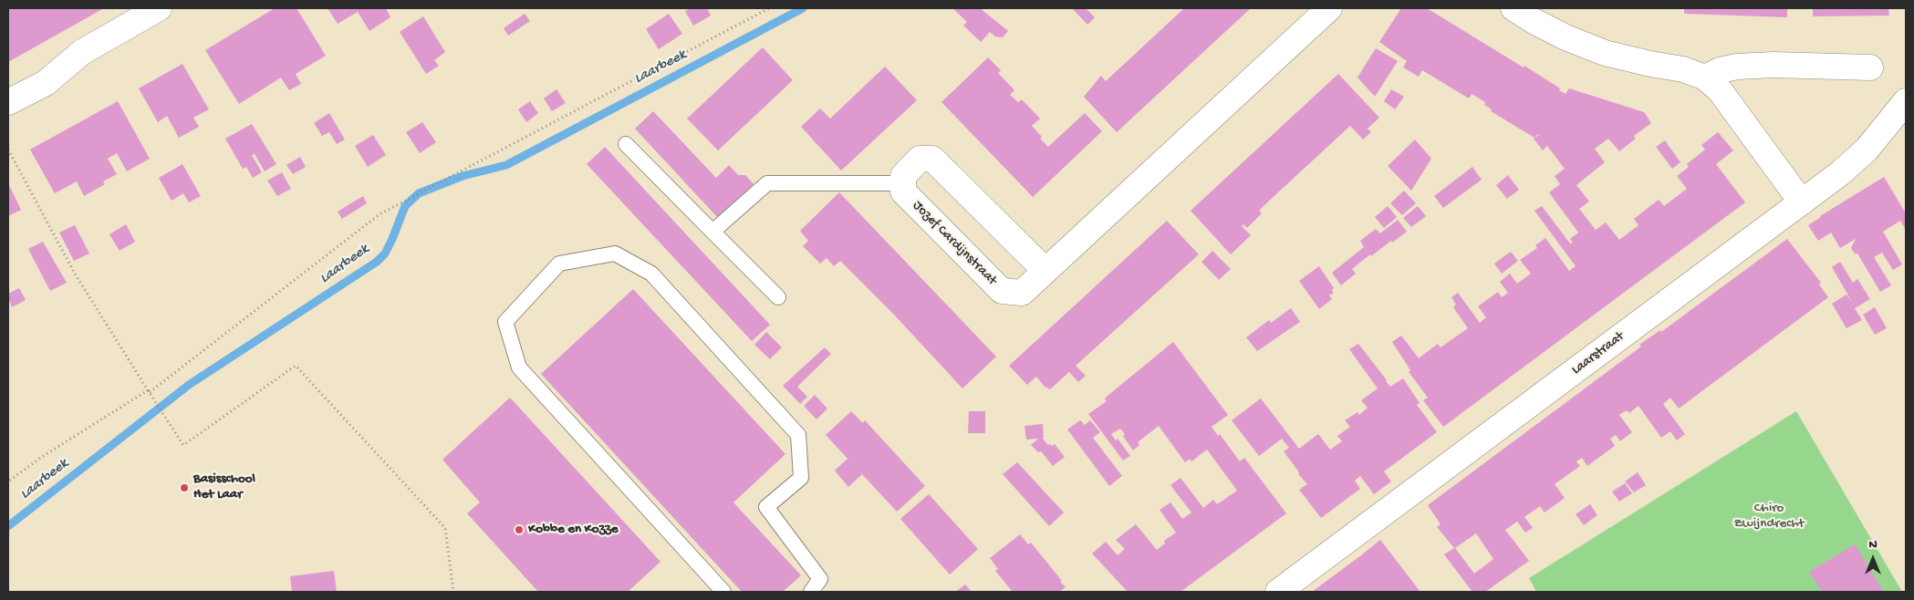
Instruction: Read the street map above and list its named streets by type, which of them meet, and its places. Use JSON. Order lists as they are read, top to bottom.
{
  "streets": {
    "street": ["Jozef Cardijnstraat", "Laarstraat"]
  },
  "water": ["Laarbeek"],
  "parks": ["Chiro Zwijndrecht"],
  "places": ["Basisschool Het Laar", "Kobbe en Kozze"],
  "north": "top"
}
